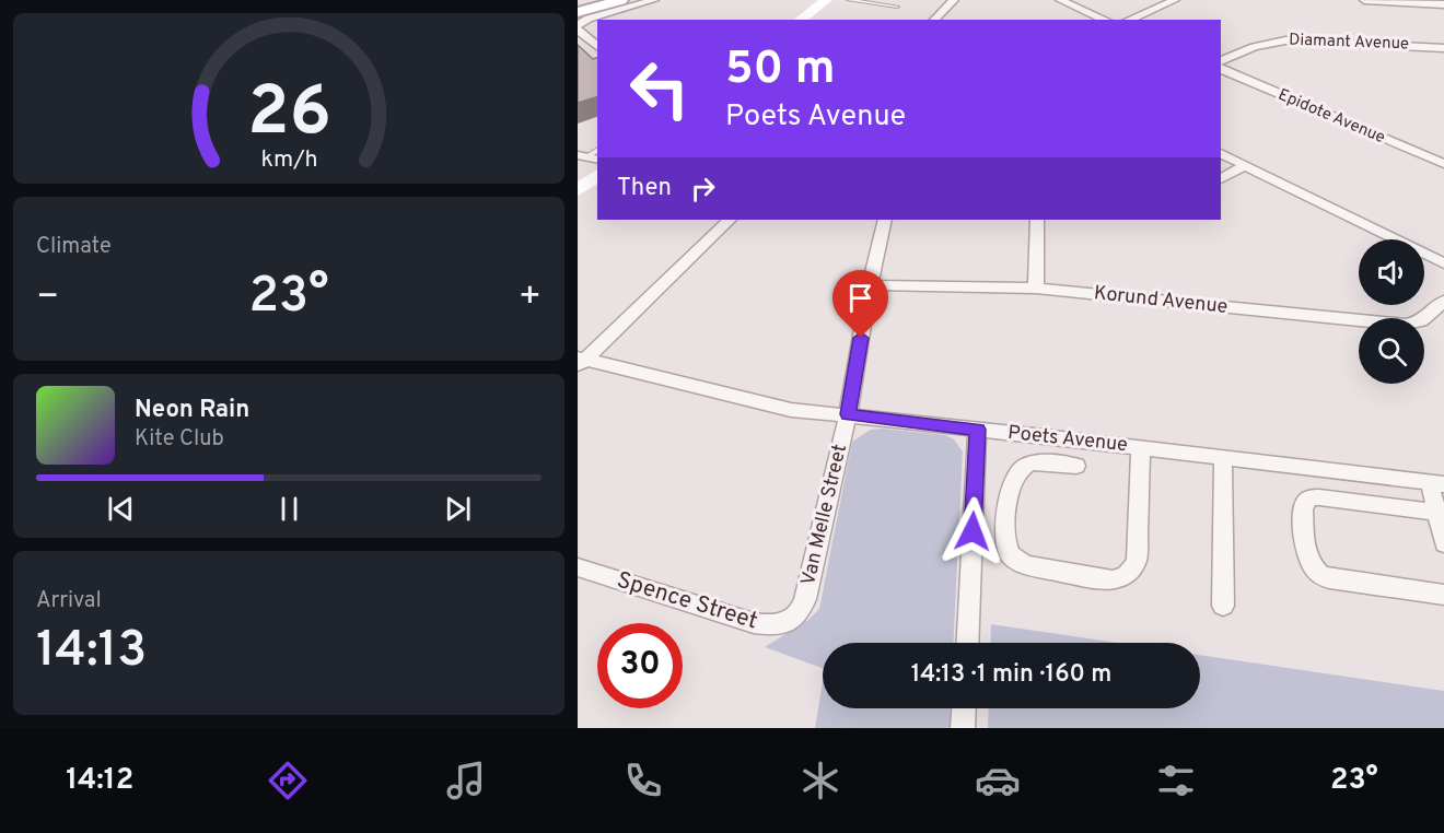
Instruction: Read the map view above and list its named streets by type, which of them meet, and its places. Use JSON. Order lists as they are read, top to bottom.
{
  "streets": {
    "street": [
      "Diamant Avenue",
      "Epidote Avenue",
      "Korund Avenue",
      "Poets Avenue",
      "Van Melle Street",
      "Spence Street"
    ]
  },
  "crossings": [
    ["Korund Avenue", "Van Melle Street"],
    ["Poets Avenue", "Van Melle Street"],
    ["Van Melle Street", "Spence Street"]
  ],
  "page": {
    "turn": ["50 m", "Poets Avenue"],
    "then": "Then",
    "tile": [
      "Climate",
      ["Arrival", "14:13"]
    ],
    "heat": ["−", "23°", "+"],
    "song": ["Neon Rain", "Kite Club"],
    "limit": "30",
    "trip": "14:13 · 1 min · 160 m",
    "tabs": ["14:12", "23°"],
    "gauge": ["26", "km/h"]
  }
}
